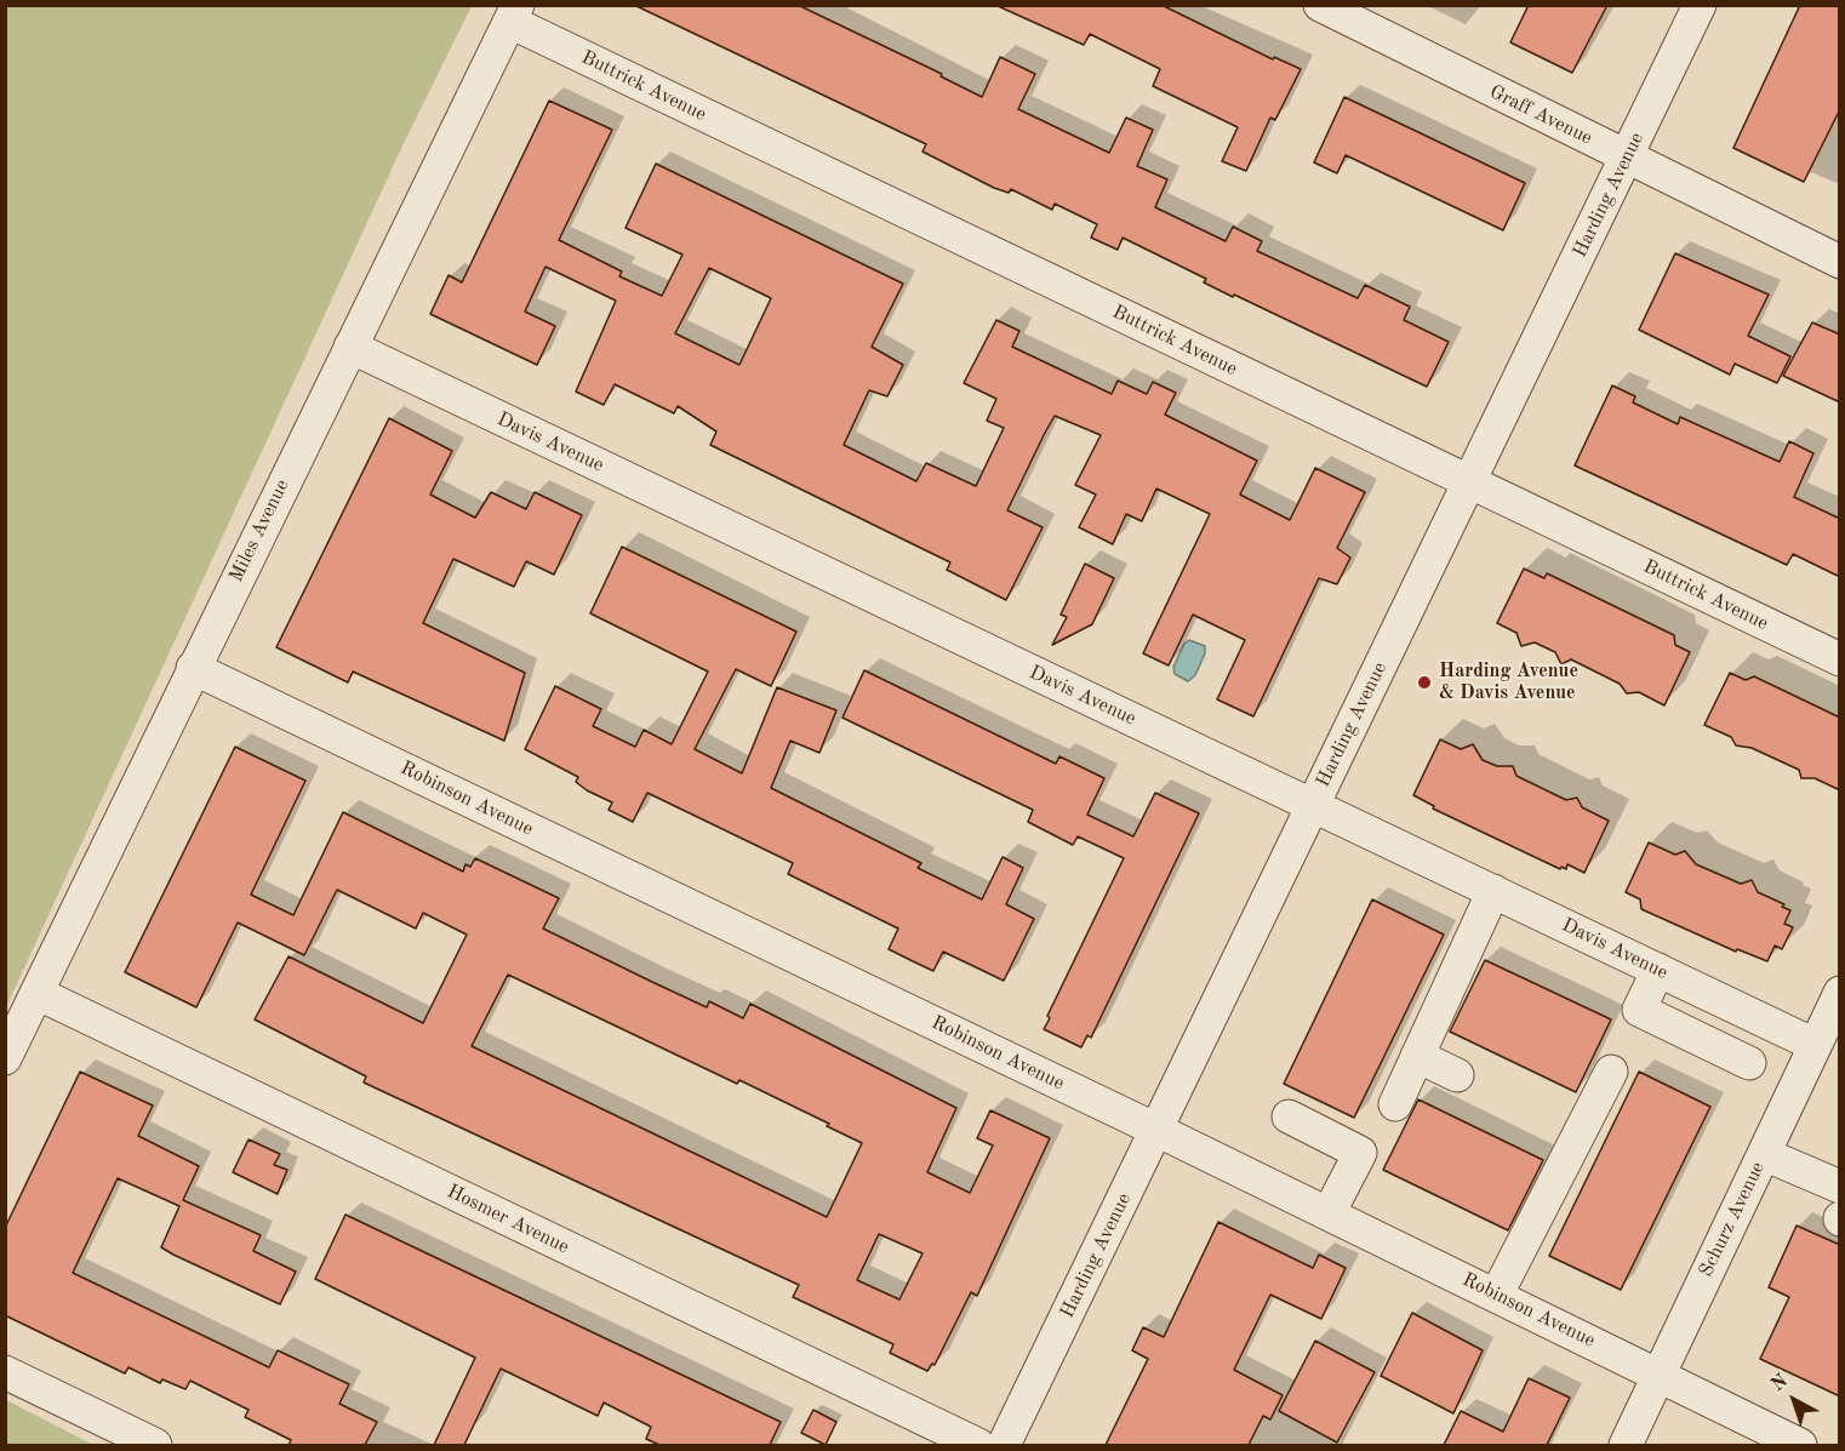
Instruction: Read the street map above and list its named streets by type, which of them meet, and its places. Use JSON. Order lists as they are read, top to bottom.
{
  "streets": {
    "street": [
      "Buttrick Avenue",
      "Graff Avenue",
      "Harding Avenue",
      "Davis Avenue",
      "Miles Avenue",
      "Robinson Avenue",
      "Hosmer Avenue",
      "Schurz Avenue"
    ]
  },
  "crossings": [
    ["Buttrick Avenue", "Harding Avenue"],
    ["Buttrick Avenue", "Miles Avenue"],
    ["Graff Avenue", "Harding Avenue"],
    ["Harding Avenue", "Davis Avenue"],
    ["Harding Avenue", "Robinson Avenue"],
    ["Davis Avenue", "Miles Avenue"],
    ["Davis Avenue", "Schurz Avenue"],
    ["Miles Avenue", "Robinson Avenue"],
    ["Miles Avenue", "Hosmer Avenue"],
    ["Robinson Avenue", "Schurz Avenue"]
  ],
  "places": ["Harding Avenue & Davis Avenue"],
  "north": "top left"
}
